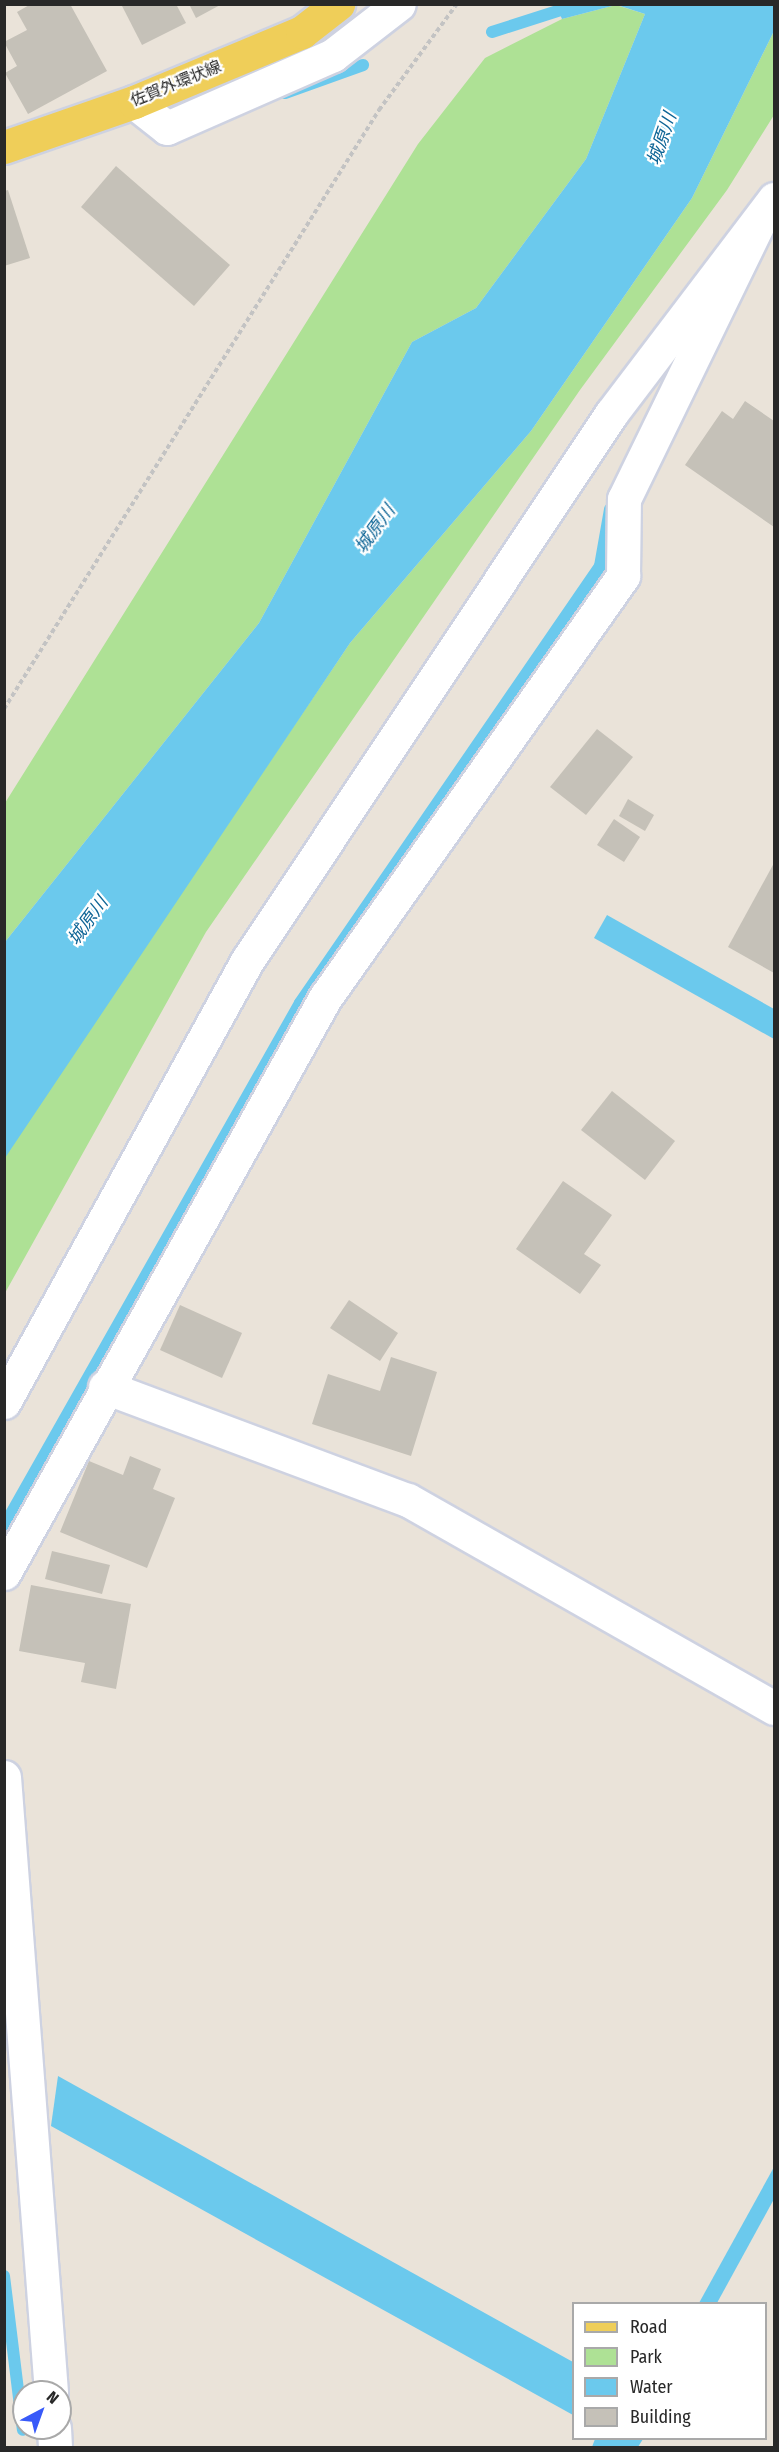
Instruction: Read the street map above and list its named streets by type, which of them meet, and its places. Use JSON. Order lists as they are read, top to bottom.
{
  "streets": {
    "main road": ["佐賀外環状線"]
  },
  "water": ["城原川"],
  "legend": [
    "Road",
    "Park",
    "Water",
    "Building"
  ],
  "north": "top right"
}
